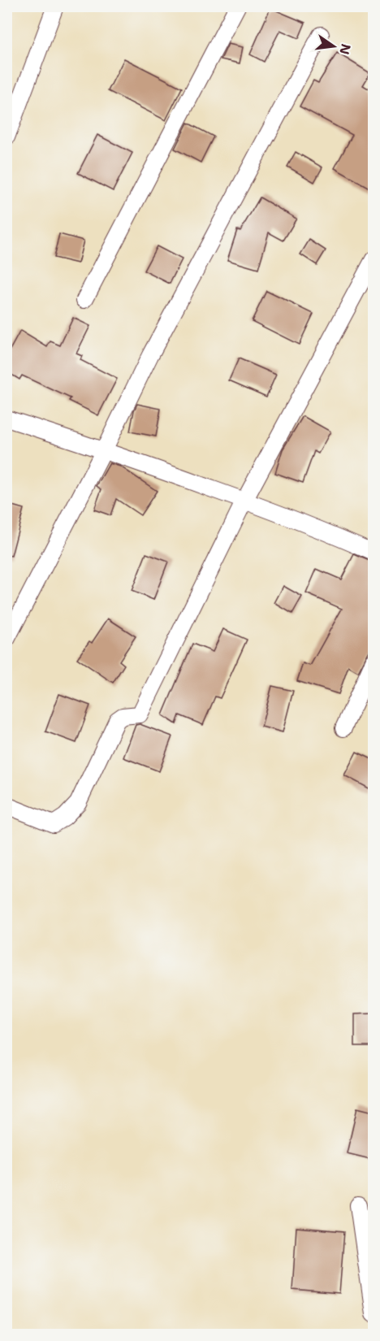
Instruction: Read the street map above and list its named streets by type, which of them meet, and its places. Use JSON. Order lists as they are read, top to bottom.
{
  "north": "right"
}
